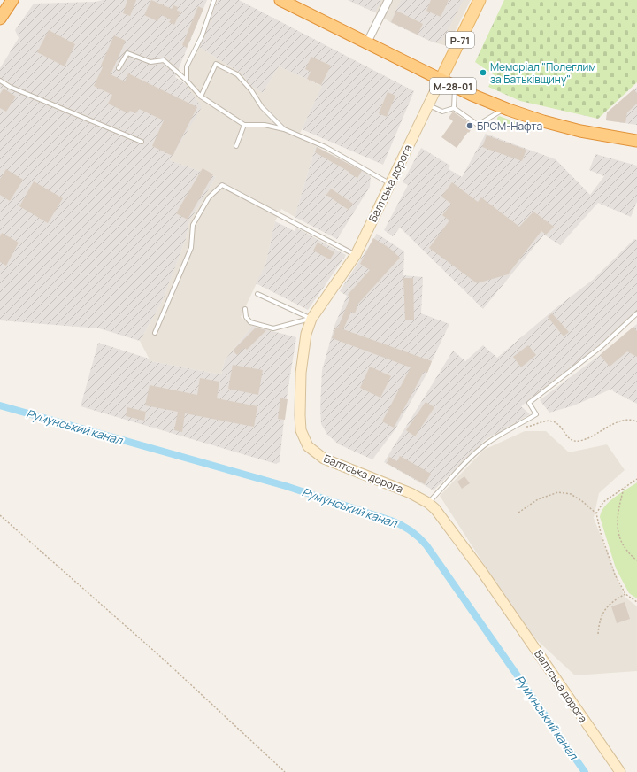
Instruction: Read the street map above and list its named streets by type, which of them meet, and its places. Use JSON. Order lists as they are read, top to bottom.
{
  "streets": {
    "highway": ["М-28-01"],
    "main road": ["Р-71", "Балтська дорога"]
  },
  "crossings": [
    ["Р-71", "М-28-01"],
    ["Р-71", "Балтська дорога"],
    ["М-28-01", "Балтська дорога"]
  ],
  "water": ["Румунський канал"],
  "places": ["Меморіал \"Полеглим за Батьківщину\"", "БРСМ-Нафта"]
}
